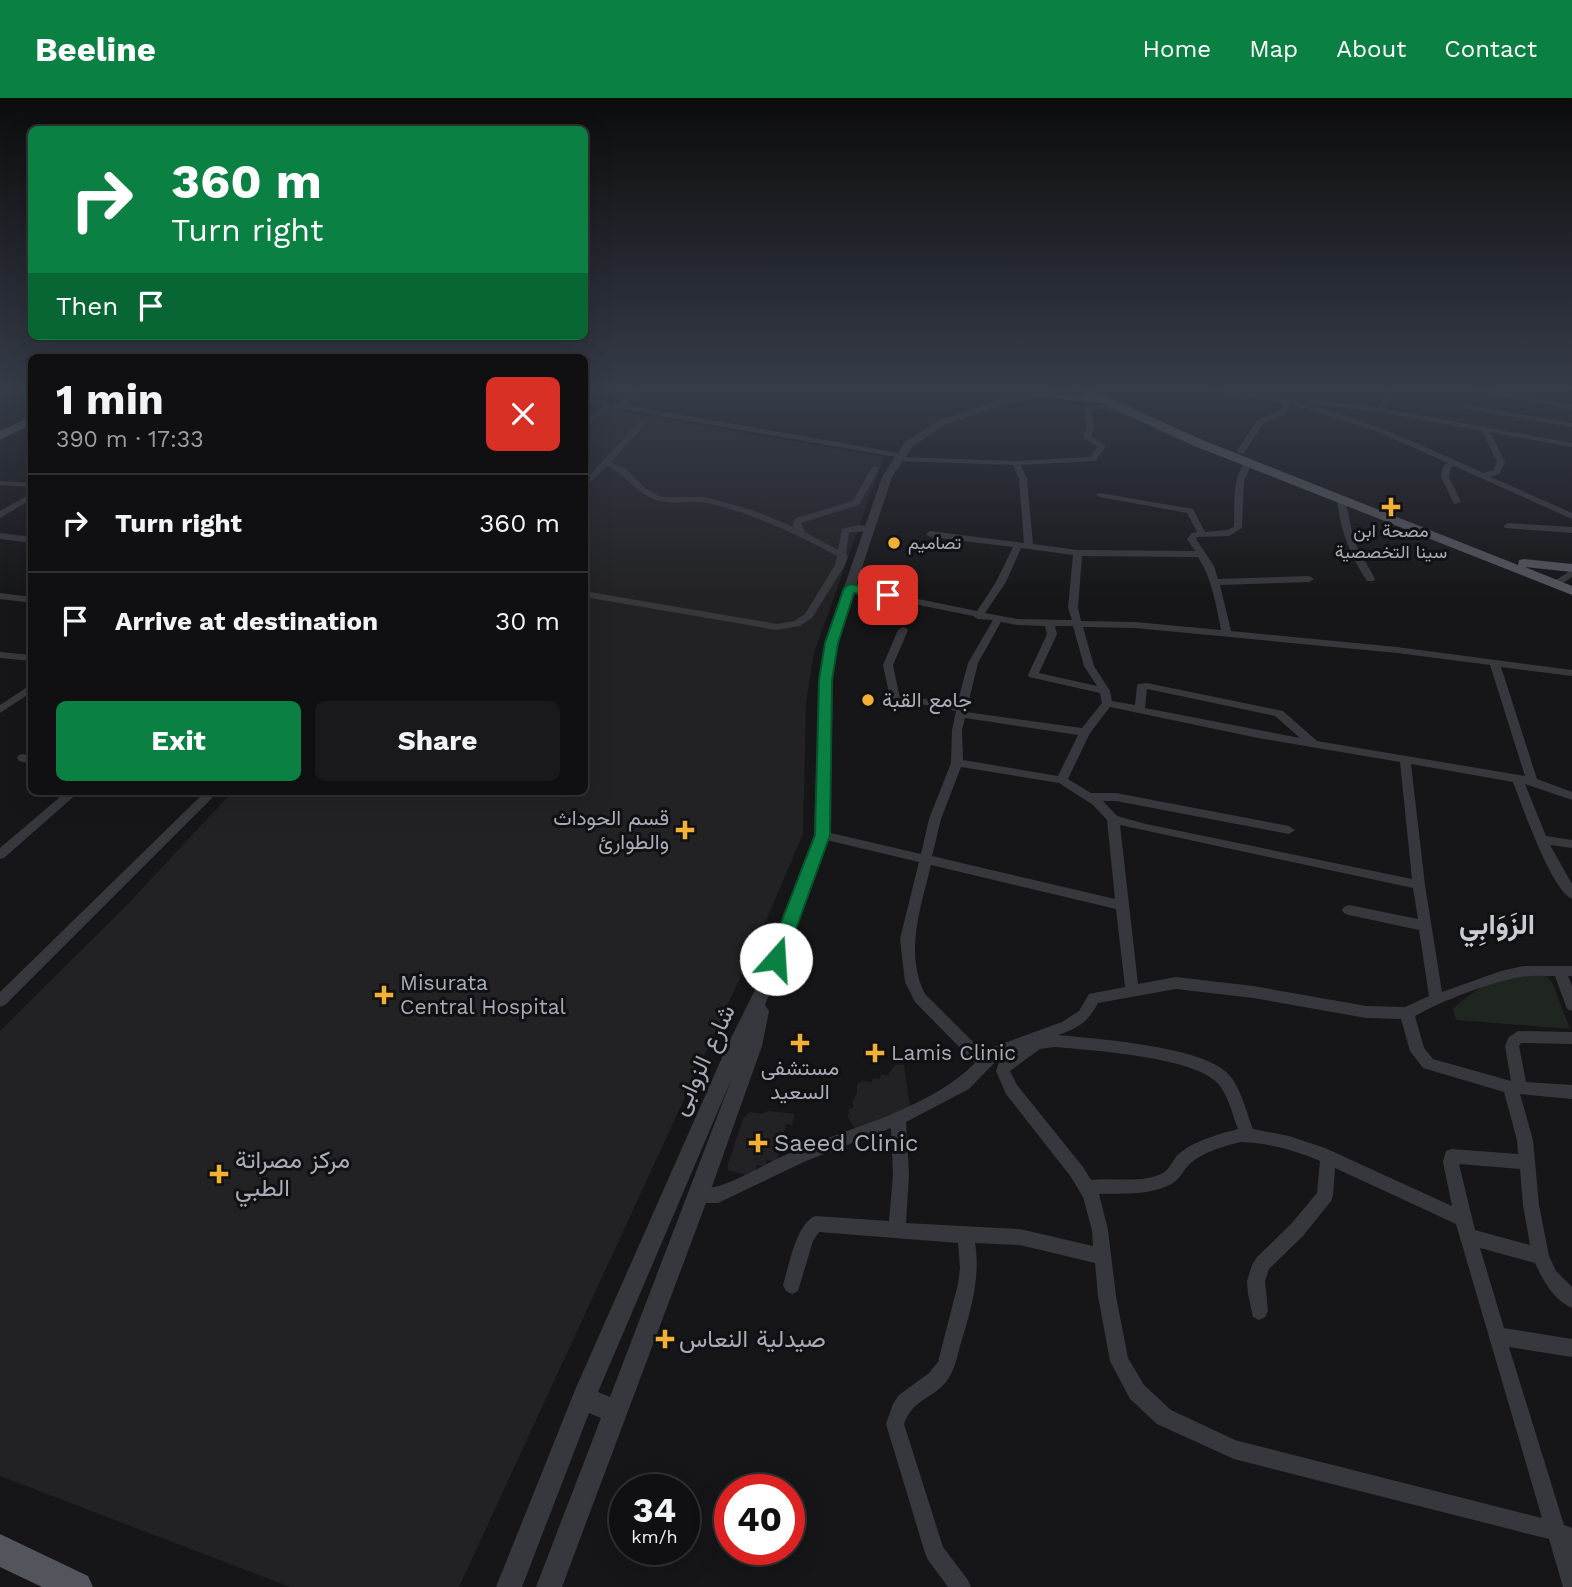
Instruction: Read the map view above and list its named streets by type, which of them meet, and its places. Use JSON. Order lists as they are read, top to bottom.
{
  "streets": {
    "street": ["شارع الزوابى"]
  },
  "districts": ["الزَوَابِي"],
  "places": {
    "health": [
      "مصحة ابن سينا التخصصية",
      "قسم الحوداث والطوارئ",
      "Misurata Central Hospital",
      "مستشفى السعيد",
      "Lamis Clinic",
      "Saeed Clinic",
      "مركز مصراتة الطبي",
      "صيدلية النعاس"
    ],
    "other": ["تصاميم", "جامع القبة"]
  },
  "page": {
    "header": "Beeline",
    "nav": [
      "Home",
      "Map",
      "About",
      "Contact"
    ],
    "turn": ["360 m", "Turn right"],
    "then": "Then",
    "heading": ["1 min", "390 m · 17:33"],
    "list": [
      {
        "name": "Turn right",
        "value": "360 m"
      },
      {
        "name": "Arrive at destination",
        "value": "30 m"
      }
    ],
    "buttons": ["Exit", "Share"],
    "speed": "34 km/h",
    "limit": "40"
  }
}
